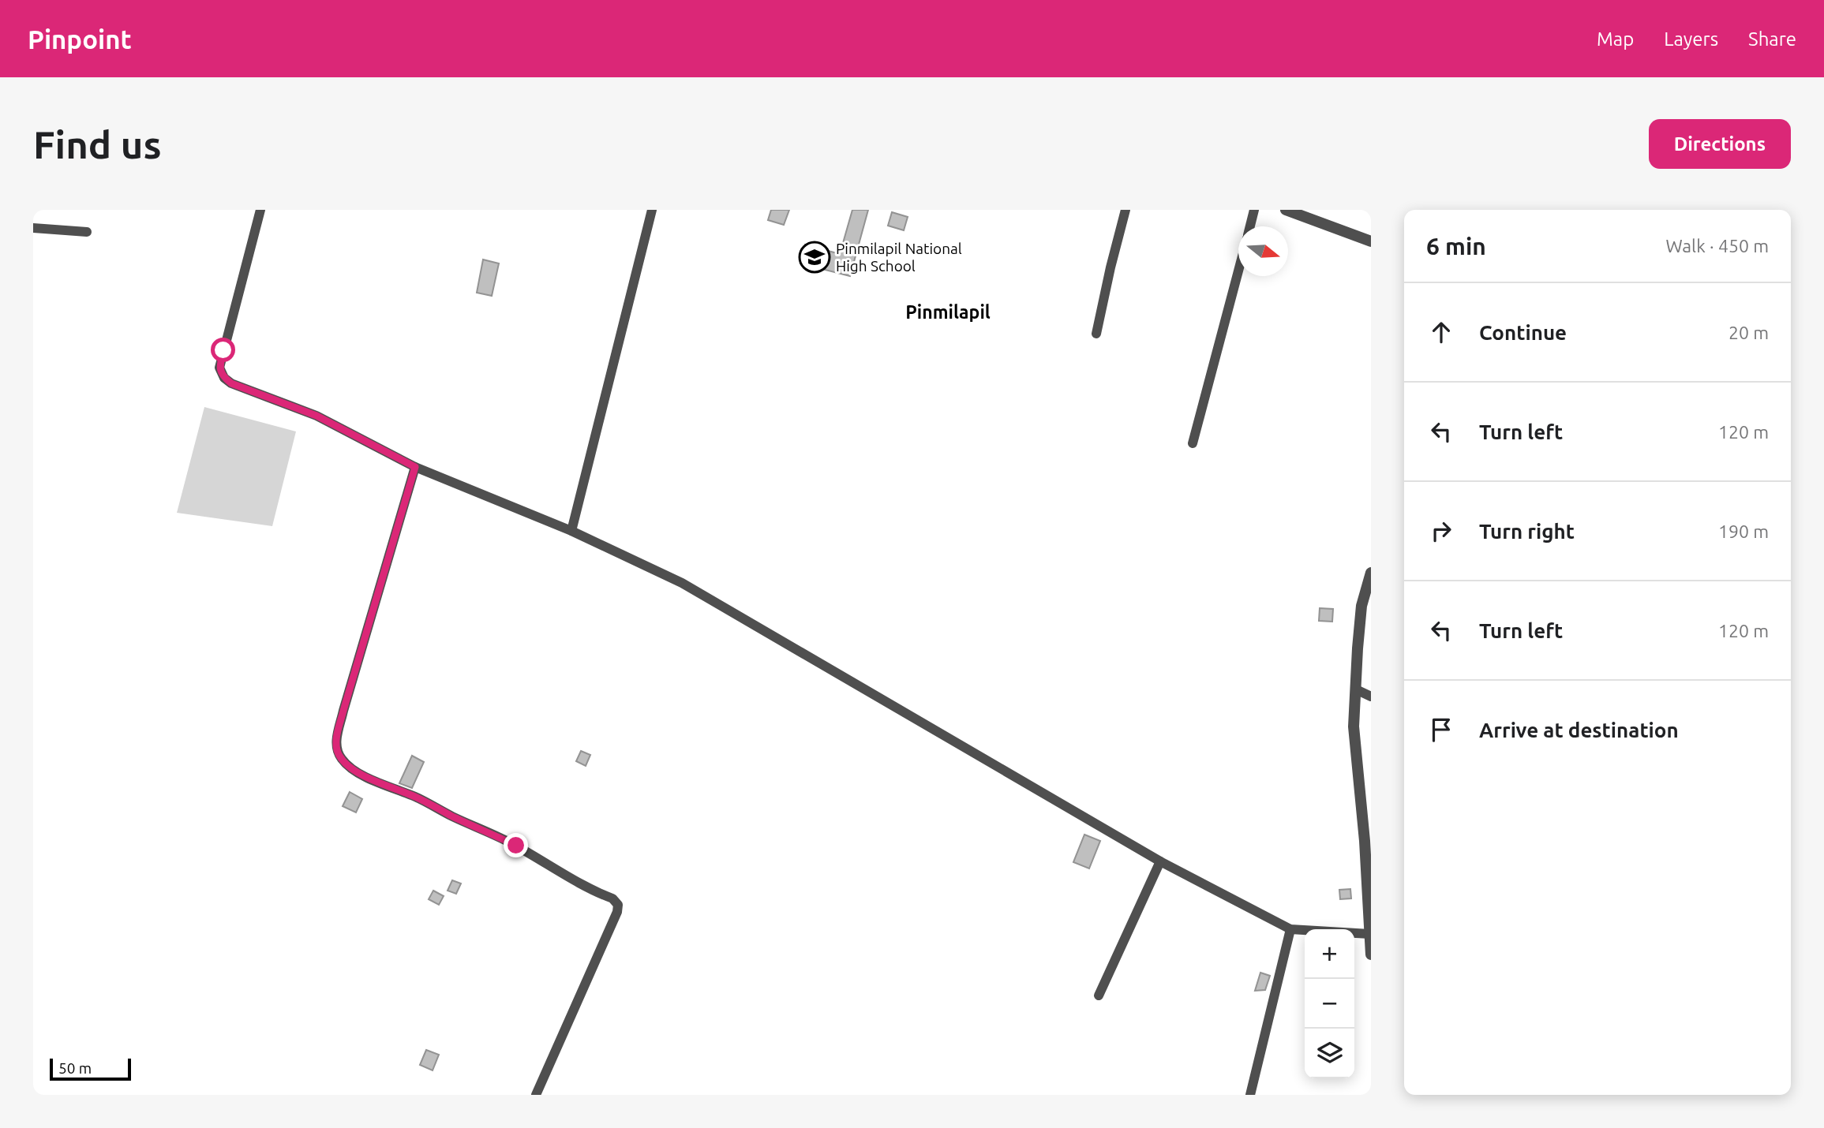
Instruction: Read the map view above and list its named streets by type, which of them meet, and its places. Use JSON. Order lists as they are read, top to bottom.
{
  "districts": ["Pinmilapil"],
  "places": {
    "school or university": ["Pinmilapil National High School"]
  },
  "scale_bar": "50 m",
  "north": "right",
  "page": {
    "header": "Pinpoint",
    "nav": ["Map", "Layers", "Share"],
    "buttons": "Directions",
    "title": "Find us",
    "heading": ["6 min", "Walk · 450 m"],
    "list": [
      ["Continue", "20 m"],
      ["Turn left", "120 m"],
      ["Turn right", "190 m"],
      ["Turn left", "120 m"],
      "Arrive at destination"
    ],
    "map_buttons": ["+", "−"],
    "scale": "50 m"
  }
}
